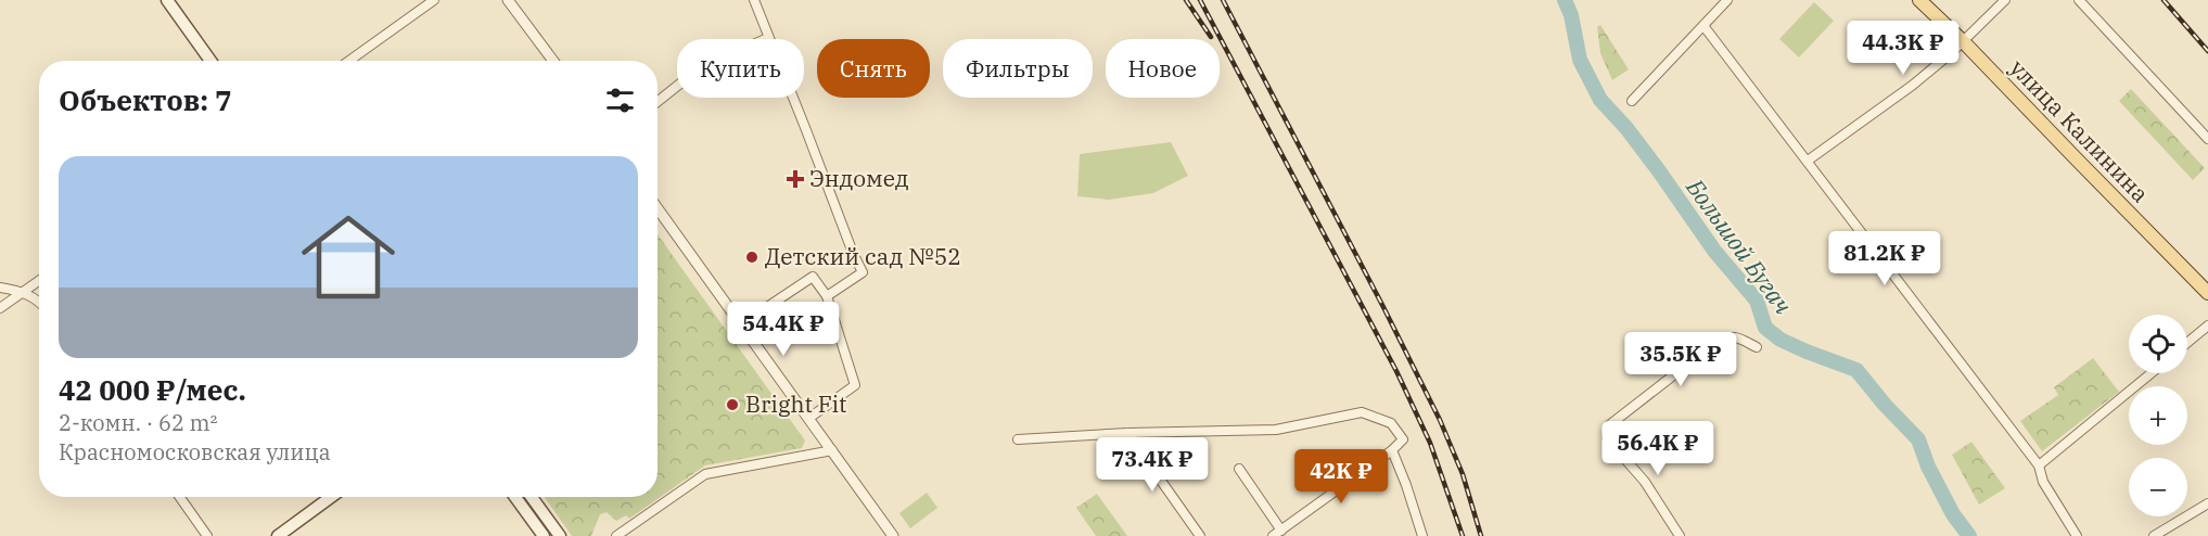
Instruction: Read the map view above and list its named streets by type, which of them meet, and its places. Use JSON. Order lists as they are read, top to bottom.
{
  "streets": {
    "main road": ["улица Калинина"]
  },
  "water": ["Большой Бугач"],
  "places": {
    "health": ["Эндомед"],
    "other": ["Детский сад №52", "Bright Fit"]
  },
  "page": {
    "price": [
      "44.3K ₽",
      "81.2K ₽",
      "54.4K ₽",
      "35.5K ₽",
      "56.4K ₽",
      "73.4K ₽",
      "42K ₽"
    ],
    "chip": [
      "Купить",
      "Снять",
      "Фильтры",
      "Новое"
    ],
    "heading": "Объектов: 7",
    "list": [
      {
        "name": "42 000 ₽/мес.",
        "note": "2-комн. · 62 m² · Красномосковская улица"
      }
    ],
    "map_buttons": ["+", "−"]
  }
}
